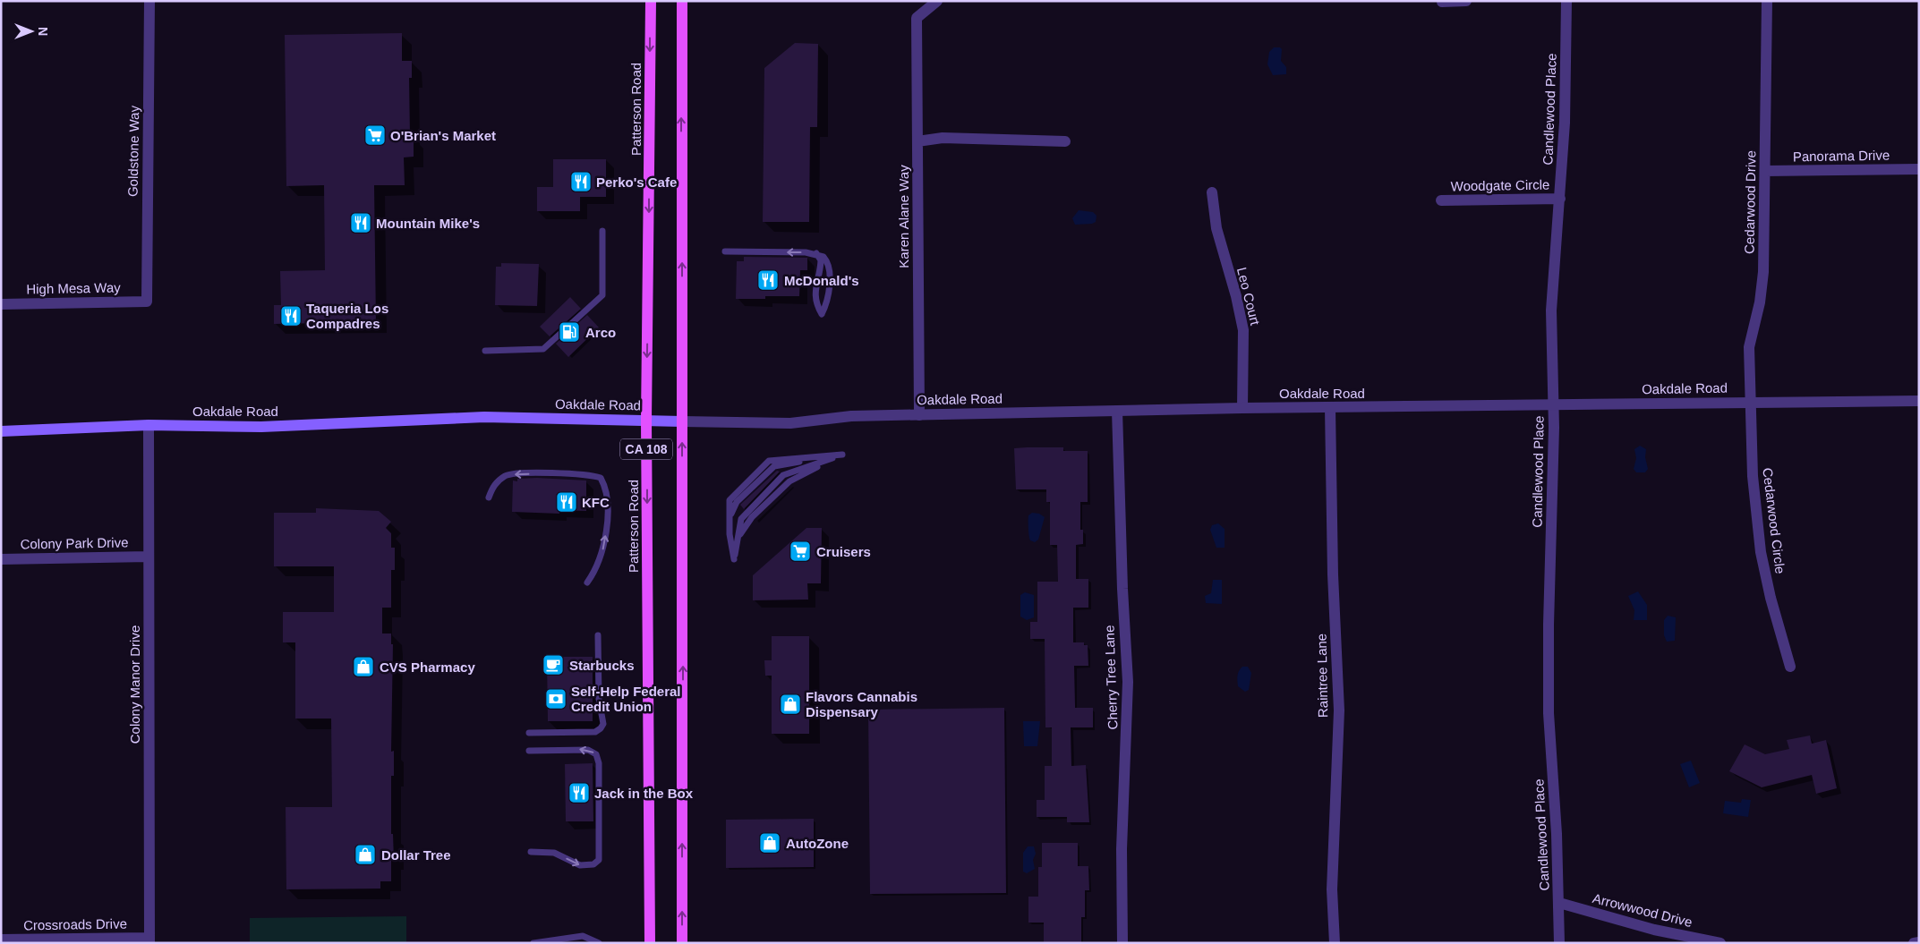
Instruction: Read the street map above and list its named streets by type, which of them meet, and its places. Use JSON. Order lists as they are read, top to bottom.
{
  "streets": {
    "main road": ["Patterson Road", "Oakdale Road", "CA 108"],
    "street": [
      "Candlewood Place",
      "Goldstone Way",
      "Panorama Drive",
      "Woodgate Circle",
      "Cedarwood Drive",
      "Karen Alane Way",
      "High Mesa Way",
      "Leo Court",
      "Cedarwood Circle",
      "Colony Park Drive",
      "Raintree Lane",
      "Cherry Tree Lane",
      "Colony Manor Drive",
      "Arrowwood Drive",
      "Crossroads Drive"
    ]
  },
  "crossings": [
    ["Patterson Road", "Oakdale Road"],
    ["Candlewood Place", "Woodgate Circle"],
    ["Candlewood Place", "Oakdale Road"],
    ["Candlewood Place", "Arrowwood Drive"],
    ["Goldstone Way", "High Mesa Way"],
    ["Panorama Drive", "Cedarwood Drive"],
    ["Cedarwood Drive", "Oakdale Road"],
    ["Cedarwood Drive", "Cedarwood Circle"],
    ["Karen Alane Way", "Oakdale Road"],
    ["Leo Court", "Oakdale Road"],
    ["Oakdale Road", "CA 108"],
    ["Oakdale Road", "Cedarwood Circle"],
    ["Oakdale Road", "Raintree Lane"],
    ["Oakdale Road", "Cherry Tree Lane"],
    ["Oakdale Road", "Colony Manor Drive"],
    ["Colony Park Drive", "Colony Manor Drive"],
    ["Colony Manor Drive", "Crossroads Drive"]
  ],
  "places": {
    "supermarket": ["O'Brian's Market", "Cruisers"],
    "restaurant": [
      "Perko's Cafe",
      "Mountain Mike's",
      "McDonald's",
      "Taqueria Los Compadres",
      "KFC",
      "Jack in the Box"
    ],
    "fuel station": ["Arco"],
    "cafe": ["Starbucks"],
    "shop": [
      "CVS Pharmacy",
      "Flavors Cannabis Dispensary",
      "AutoZone",
      "Dollar Tree"
    ],
    "bank": ["Self-Help Federal Credit Union"]
  },
  "north": "right"
}
